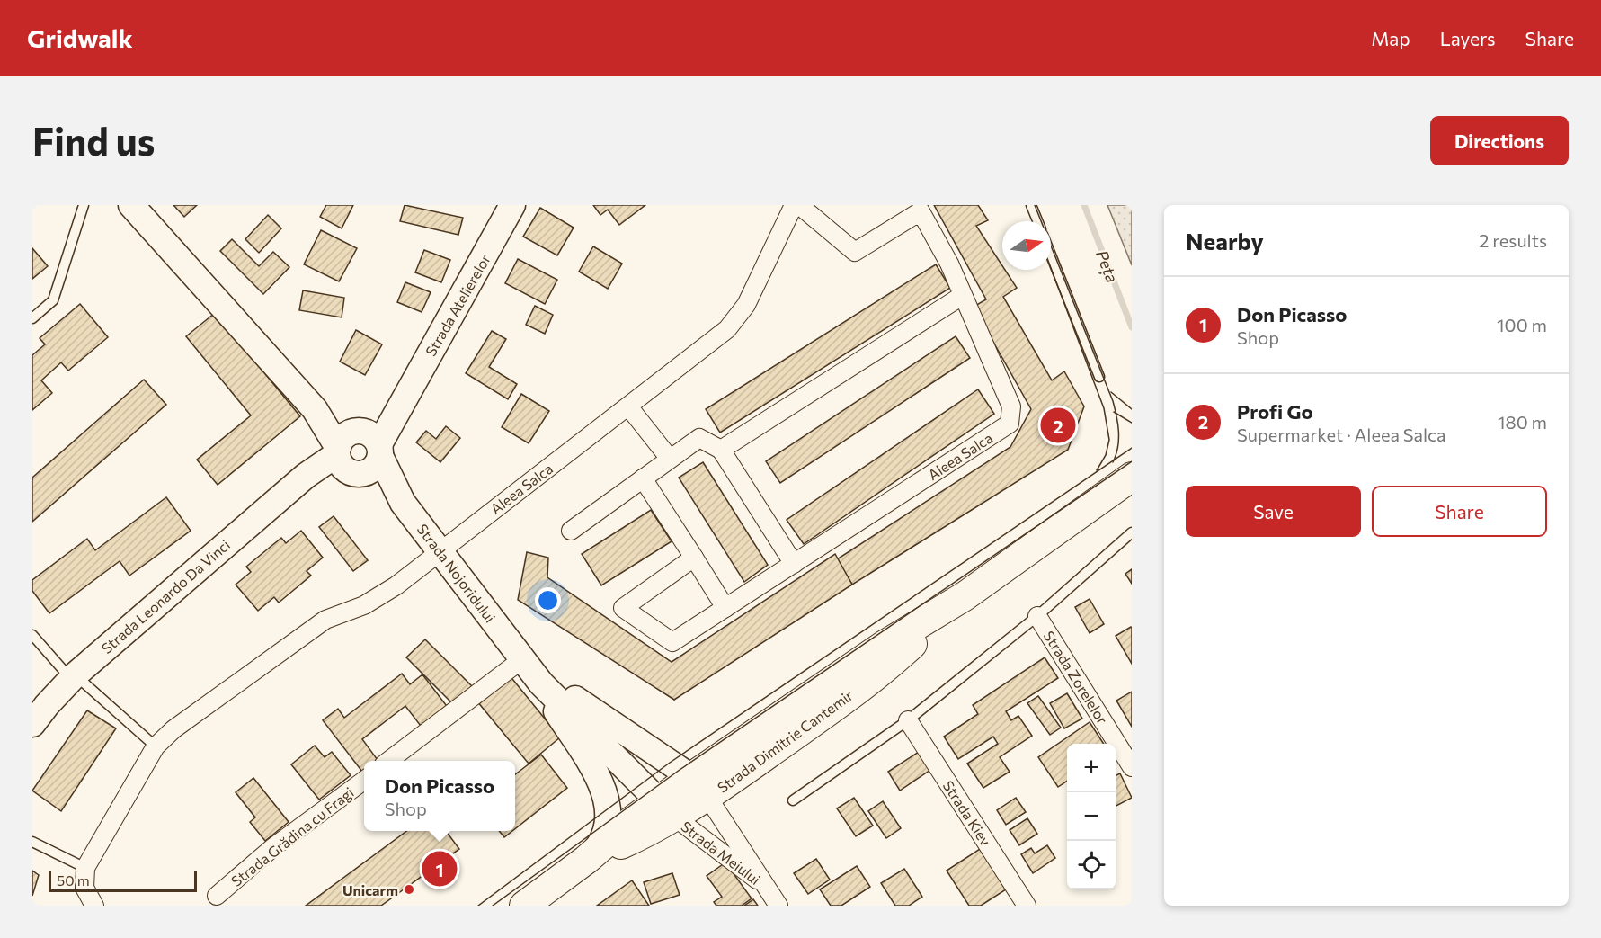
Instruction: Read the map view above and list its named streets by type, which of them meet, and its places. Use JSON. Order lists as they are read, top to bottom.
{
  "streets": {
    "main road": [
      "Strada Atelierelor",
      "Strada Nojoridului",
      "Strada Leonardo Da Vinci",
      "Strada Dimitrie Cantemir"
    ],
    "street": [
      "Aleea Salca",
      "Strada Zorelelor",
      "Strada Kiev",
      "Strada Grădina cu Fragi",
      "Strada Meiului"
    ]
  },
  "crossings": [
    ["Strada Atelierelor", "Strada Nojoridului"],
    ["Strada Atelierelor", "Strada Leonardo Da Vinci"],
    ["Aleea Salca", "Strada Nojoridului"],
    ["Strada Nojoridului", "Strada Leonardo Da Vinci"],
    ["Strada Nojoridului", "Strada Dimitrie Cantemir"],
    ["Strada Nojoridului", "Strada Meiului"],
    ["Strada Dimitrie Cantemir", "Strada Meiului"]
  ],
  "water": ["Peța"],
  "places": ["Unicarm"],
  "scale_bar": "50 m",
  "north": "right",
  "page": {
    "header": "Gridwalk",
    "nav": ["Map", "Layers", "Share"],
    "buttons": [
      "Directions",
      ["Save", "Share"]
    ],
    "title": "Find us",
    "heading": ["Nearby", "2 results"],
    "list": [
      {
        "mark": "1",
        "name": "Don Picasso",
        "note": "Shop",
        "value": "100 m"
      },
      {
        "mark": "2",
        "name": "Profi Go",
        "note": "Supermarket · Aleea Salca",
        "value": "180 m"
      }
    ],
    "pins": ["2", "1"],
    "map_buttons": ["+", "−"],
    "popup": ["Don Picasso", "Shop"],
    "scale": "50 m"
  }
}
